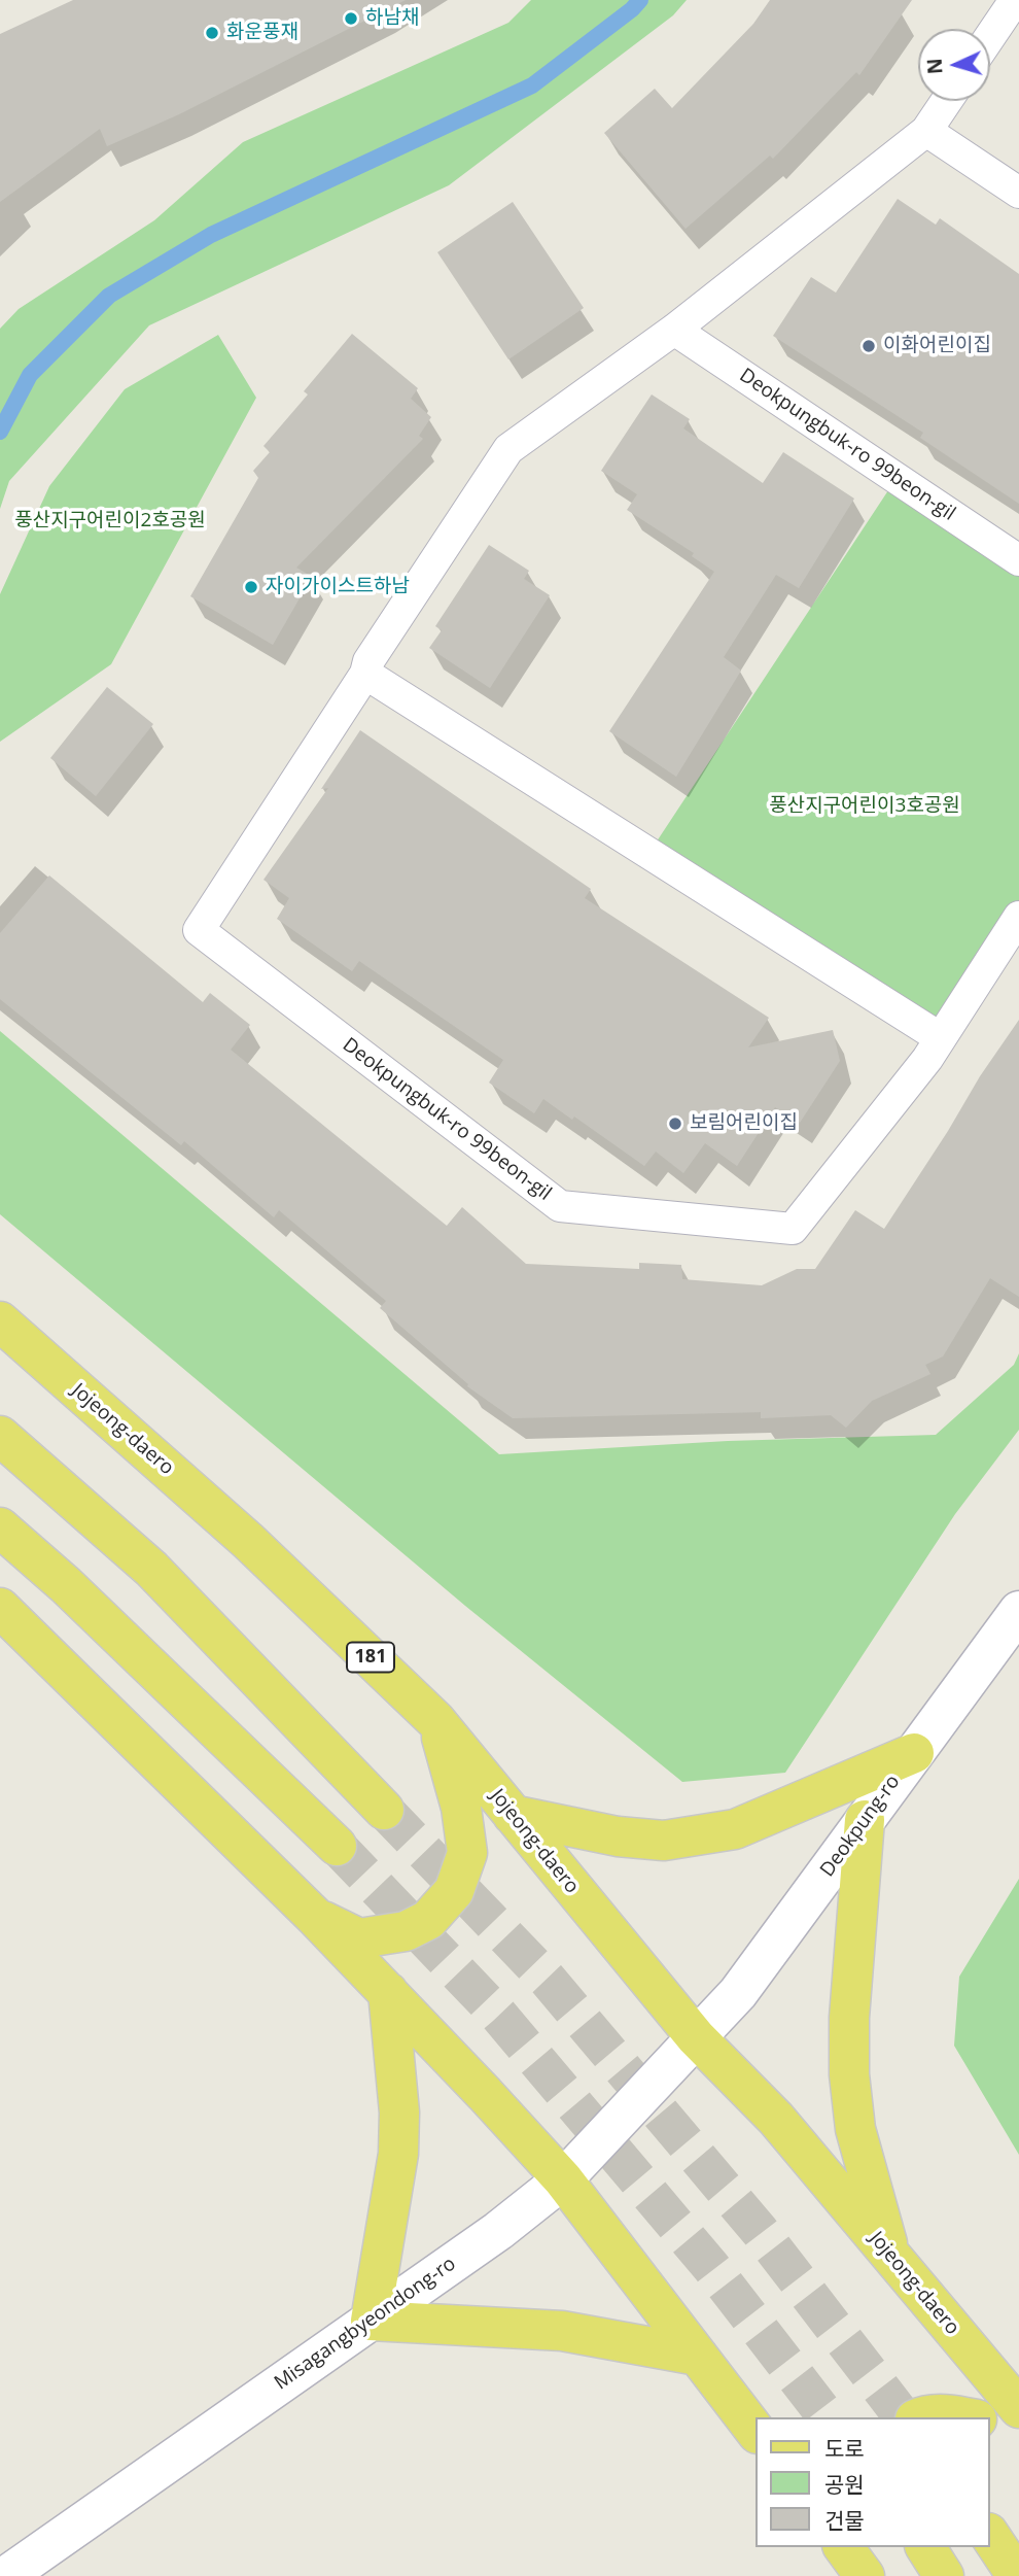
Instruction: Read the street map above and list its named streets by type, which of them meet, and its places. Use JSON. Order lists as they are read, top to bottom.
{
  "streets": {
    "main road": [
      "Jojeong-daero",
      "181",
      "Deokpung-ro",
      "Misagangbyeondong-ro"
    ],
    "lane": ["Deokpungbuk-ro 99beon-gil"]
  },
  "crossings": [
    ["Jojeong-daero", "Deokpung-ro"],
    ["Jojeong-daero", "Misagangbyeondong-ro"],
    ["Deokpung-ro", "Misagangbyeondong-ro"]
  ],
  "parks": ["풍산지구어린이2호공원", "풍산지구어린이3호공원"],
  "places": [
    "하남채",
    "화운풍재",
    "이화어린이집",
    "자이가이스트하남",
    "보림어린이집"
  ],
  "legend": ["도로", "공원", "건물"],
  "north": "left"
}
